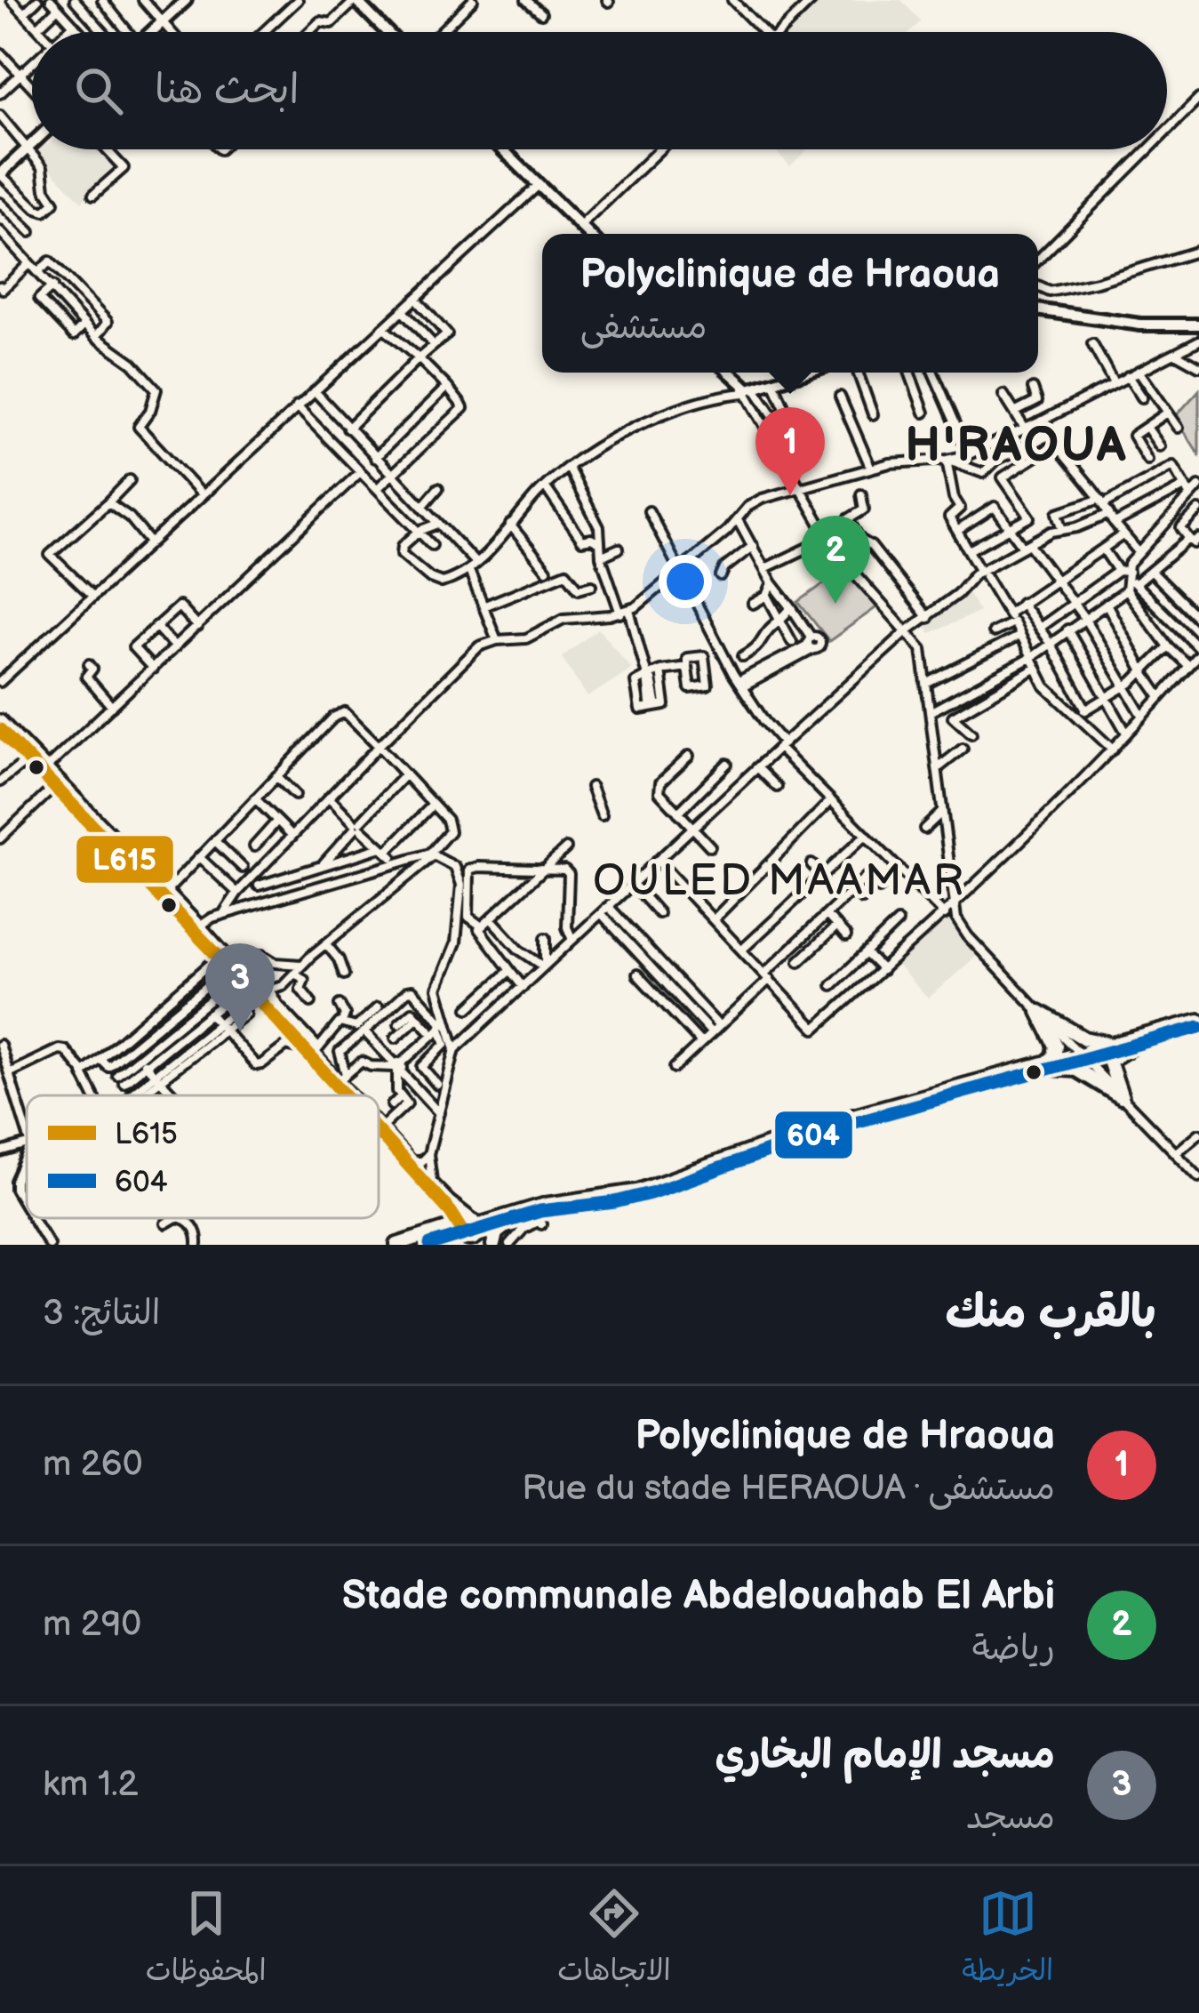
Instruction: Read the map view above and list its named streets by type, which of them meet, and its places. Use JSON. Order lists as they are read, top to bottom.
{
  "districts": ["H'RAOUA", "OULED MAAMAR"],
  "lines": ["transit line L615", "transit line 604"],
  "legend": ["L615", "604"],
  "page": {
    "search": "ابحث هنا",
    "popup": ["Polyclinique de Hraoua", "مستشفى"],
    "pins": ["1", "2", "3"],
    "heading": ["بالقرب منك", "النتائج: 3"],
    "list": [
      {
        "mark": "1",
        "name": "Polyclinique de Hraoua",
        "note": "مستشفى · Rue du stade HERAOUA",
        "value": "260 m"
      },
      {
        "mark": "2",
        "name": "Stade communale Abdelouahab El Arbi",
        "note": "رياضة",
        "value": "290 m"
      },
      {
        "mark": "3",
        "name": "مسجد الإمام البخاري",
        "note": "مسجد",
        "value": "1.2 km"
      }
    ],
    "nav": ["الخريطة", "الاتجاهات", "المحفوظات"]
  }
}
